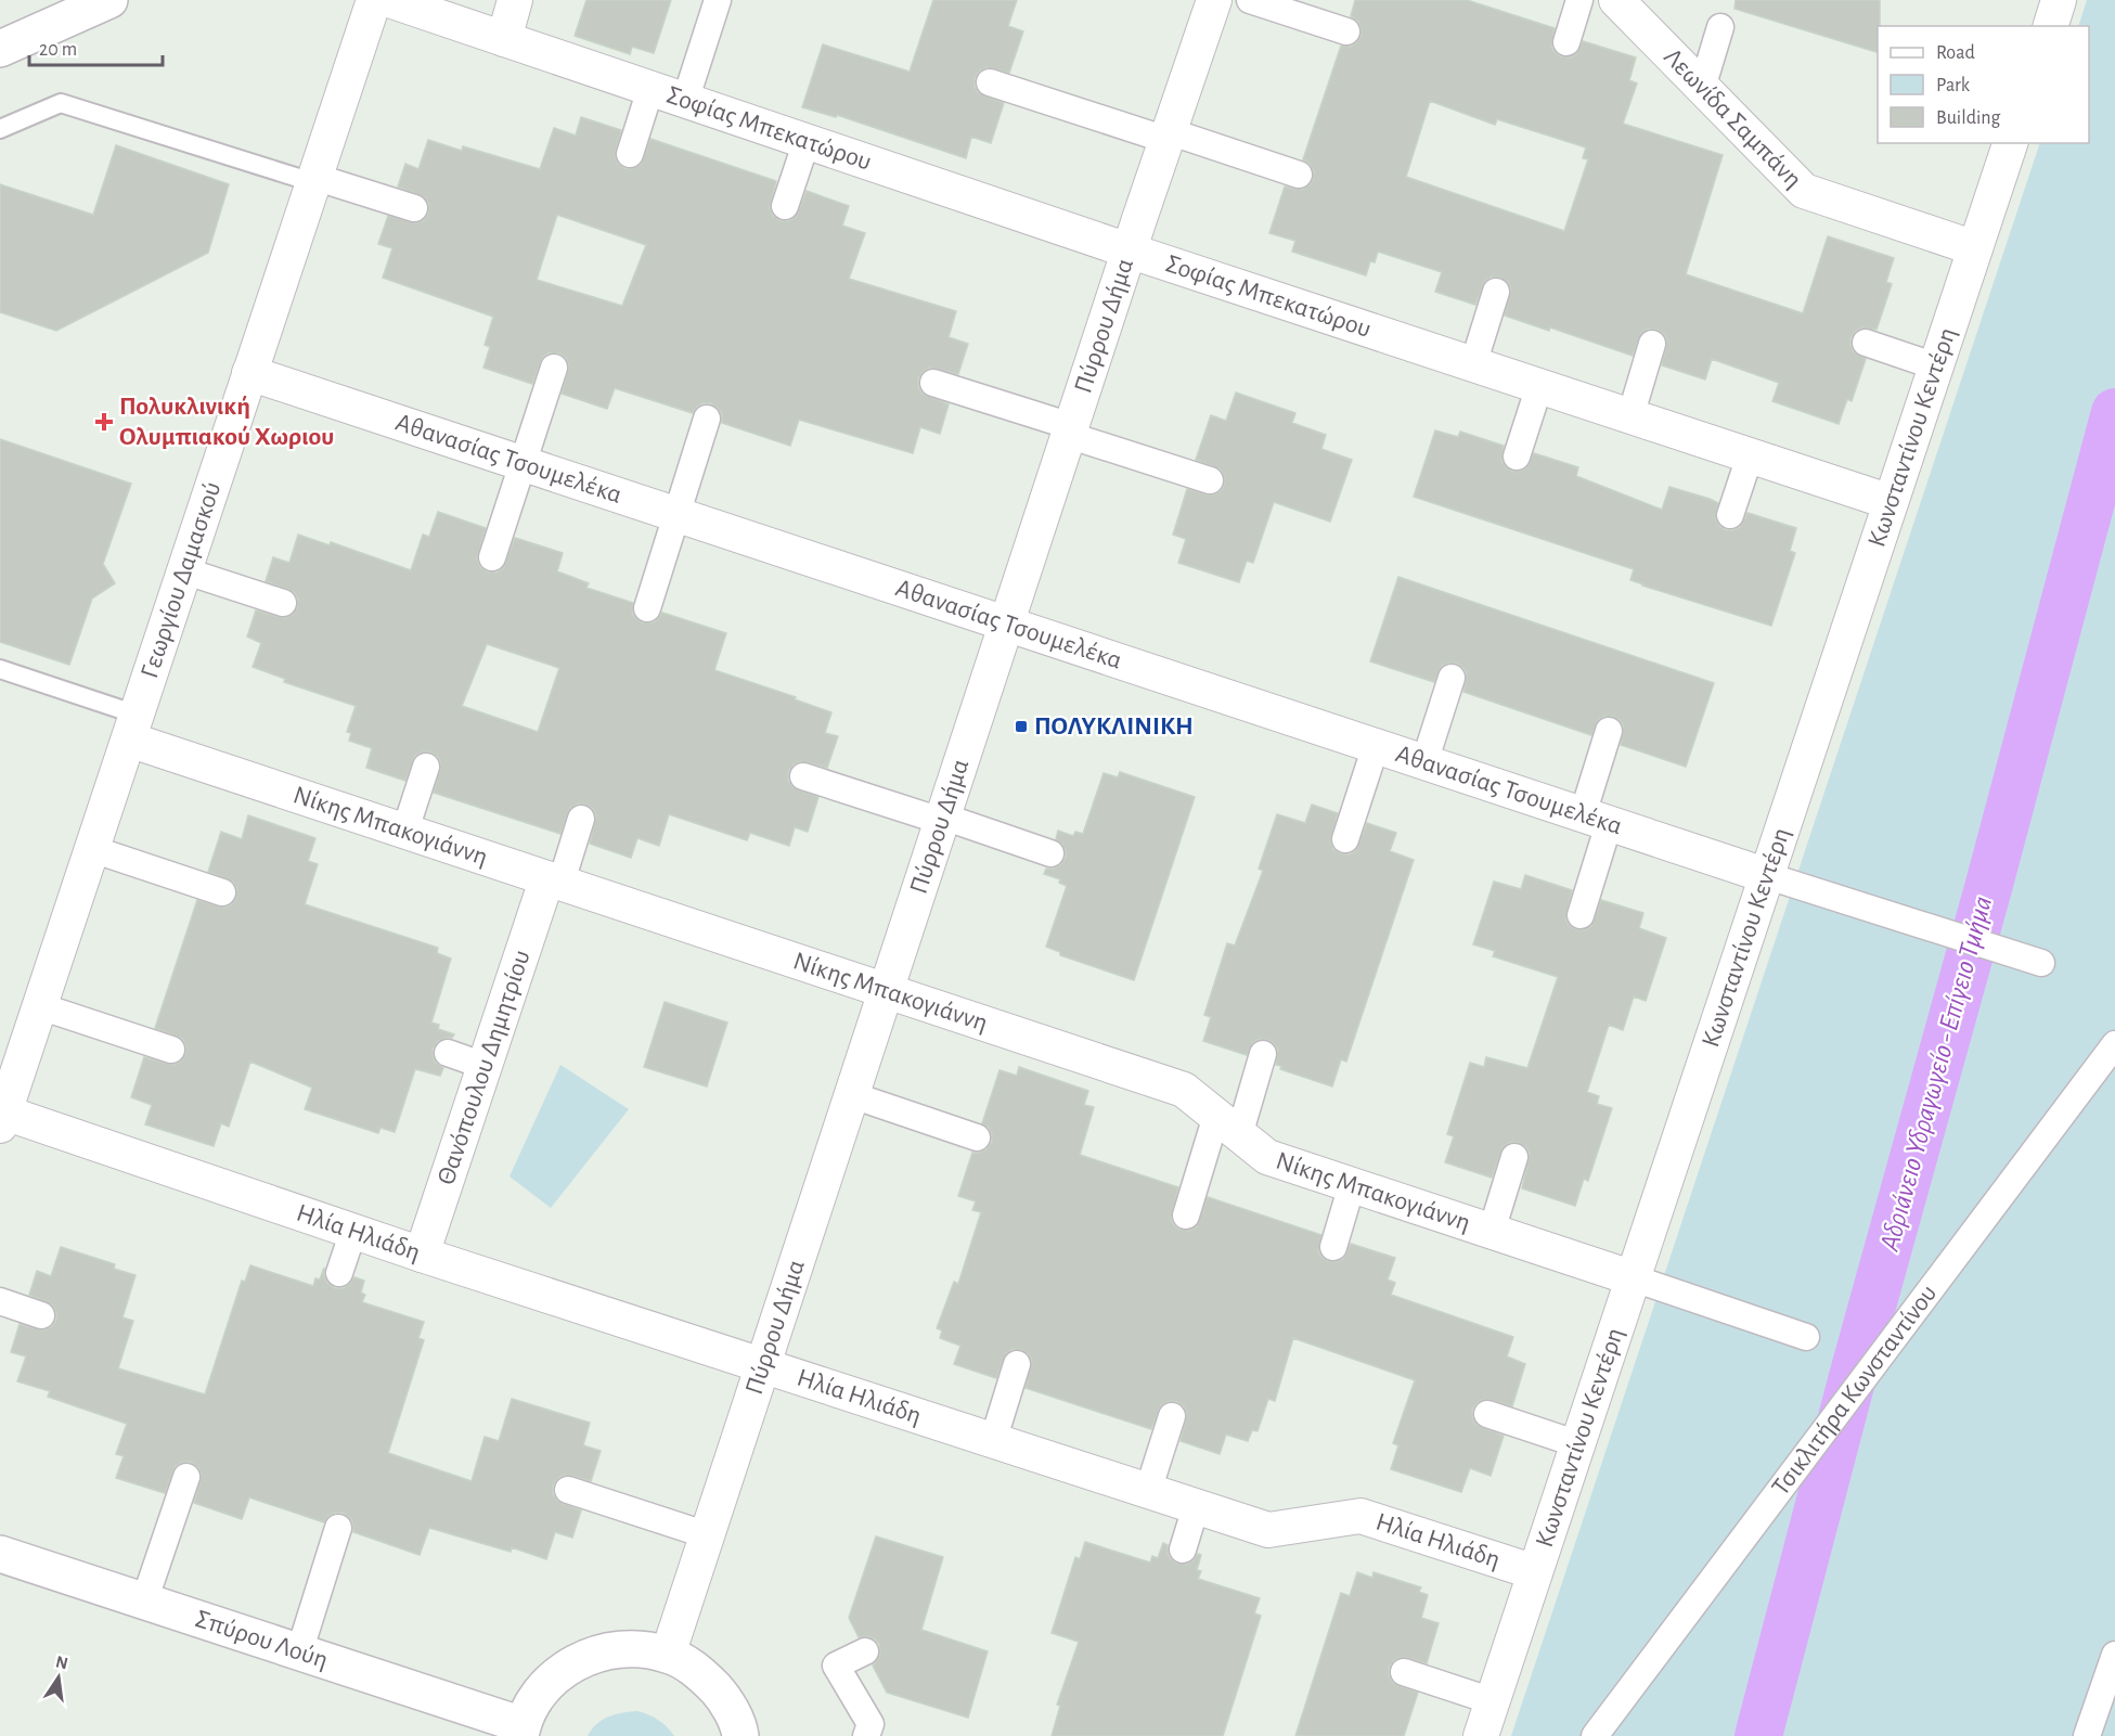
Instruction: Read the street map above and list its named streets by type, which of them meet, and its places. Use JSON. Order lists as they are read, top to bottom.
{
  "streets": {
    "street": [
      "Λεωνίδα Σαμπάνη",
      "Σοφίας Μπεκατώρου",
      "Πύρρου Δήμα",
      "Κωνσταντίνου Κεντέρη",
      "Αθανασίας Τσουμελέκα",
      "Γεωργίου Δαμασκού",
      "Νίκης Μπακογιάννη",
      "Θανόπουλου Δημητρίου",
      "Ηλία Ηλιάδη",
      "Τσικλιτήρα Κωνσταντίνου",
      "Σπύρου Λούη"
    ]
  },
  "crossings": [
    ["Λεωνίδα Σαμπάνη", "Κωνσταντίνου Κεντέρη"],
    ["Σοφίας Μπεκατώρου", "Πύρρου Δήμα"],
    ["Σοφίας Μπεκατώρου", "Κωνσταντίνου Κεντέρη"],
    ["Πύρρου Δήμα", "Αθανασίας Τσουμελέκα"],
    ["Πύρρου Δήμα", "Νίκης Μπακογιάννη"],
    ["Πύρρου Δήμα", "Ηλία Ηλιάδη"],
    ["Κωνσταντίνου Κεντέρη", "Αθανασίας Τσουμελέκα"],
    ["Κωνσταντίνου Κεντέρη", "Νίκης Μπακογιάννη"],
    ["Κωνσταντίνου Κεντέρη", "Ηλία Ηλιάδη"],
    ["Αθανασίας Τσουμελέκα", "Γεωργίου Δαμασκού"],
    ["Γεωργίου Δαμασκού", "Νίκης Μπακογιάννη"],
    ["Γεωργίου Δαμασκού", "Ηλία Ηλιάδη"],
    ["Νίκης Μπακογιάννη", "Θανόπουλου Δημητρίου"],
    ["Θανόπουλου Δημητρίου", "Ηλία Ηλιάδη"]
  ],
  "water": ["Αδριάνειο Υδραγωγείο - Επίγειο Τμήμα"],
  "places": {
    "health": ["Πολυκλινική Ολυμπιακού Χωριου"],
    "transit": ["ΠΟΛΥΚΛΙΝΙΚΗ"]
  },
  "legend": ["Road", "Park", "Building"],
  "scale_bar": "20 m",
  "north": "top"
}
